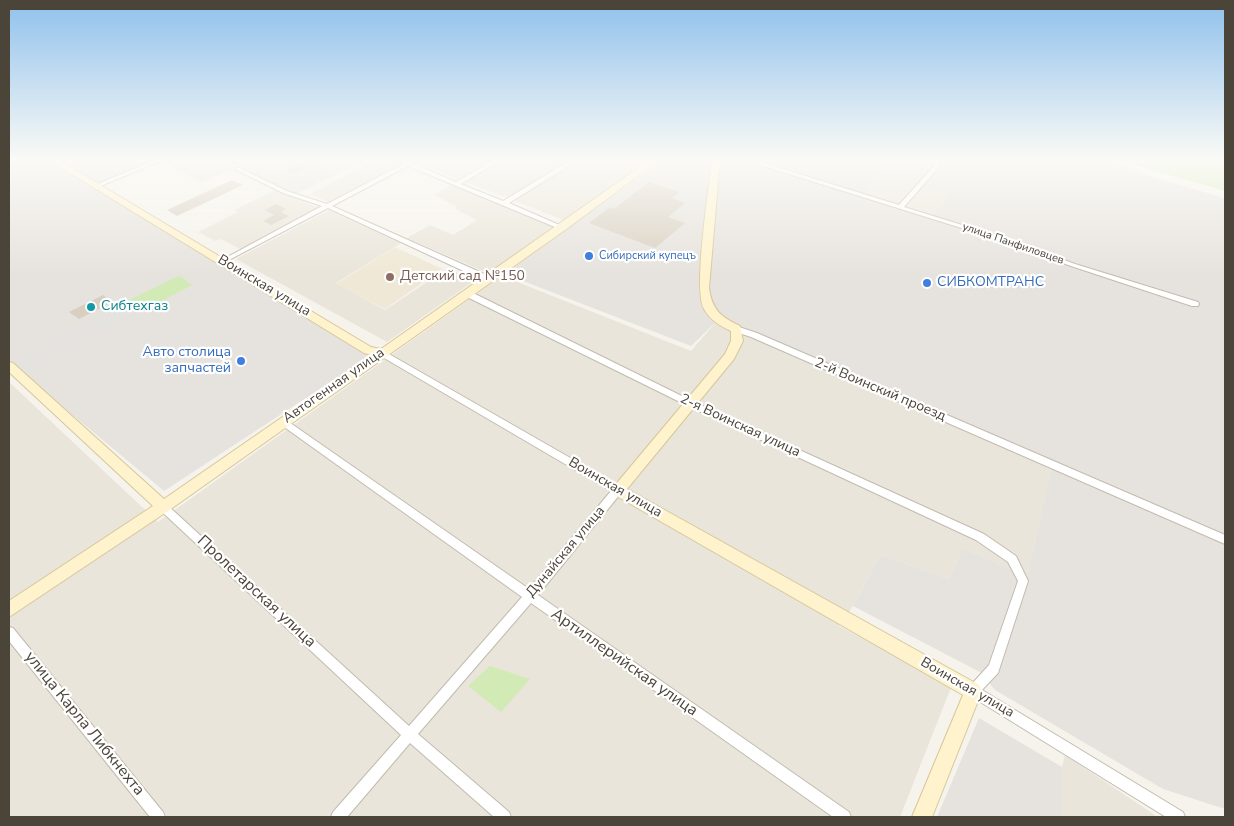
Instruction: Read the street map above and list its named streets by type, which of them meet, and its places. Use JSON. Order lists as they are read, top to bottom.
{
  "streets": {
    "street": [
      "улица Панфиловцев",
      "Воинская улица",
      "Автогенная улица",
      "2-й Воинский проезд",
      "2-я Воинская улица",
      "Дунайская улица",
      "Пролетарская улица",
      "Артиллерийская улица",
      "улица Карла Либкнехта"
    ]
  },
  "crossings": [
    ["Воинская улица", "Автогенная улица"],
    ["Воинская улица", "2-я Воинская улица"],
    ["Воинская улица", "Дунайская улица"],
    ["Автогенная улица", "2-я Воинская улица"],
    ["Автогенная улица", "Пролетарская улица"],
    ["Автогенная улица", "Артиллерийская улица"],
    ["2-й Воинский проезд", "Дунайская улица"],
    ["2-я Воинская улица", "Дунайская улица"],
    ["Дунайская улица", "Пролетарская улица"],
    ["Дунайская улица", "Артиллерийская улица"]
  ],
  "places": [
    "Сибирский купецъ",
    "Детский сад №150",
    "СИБКОМТРАНС",
    "Сибтехгаз",
    "Авто столица запчастей"
  ]
}
